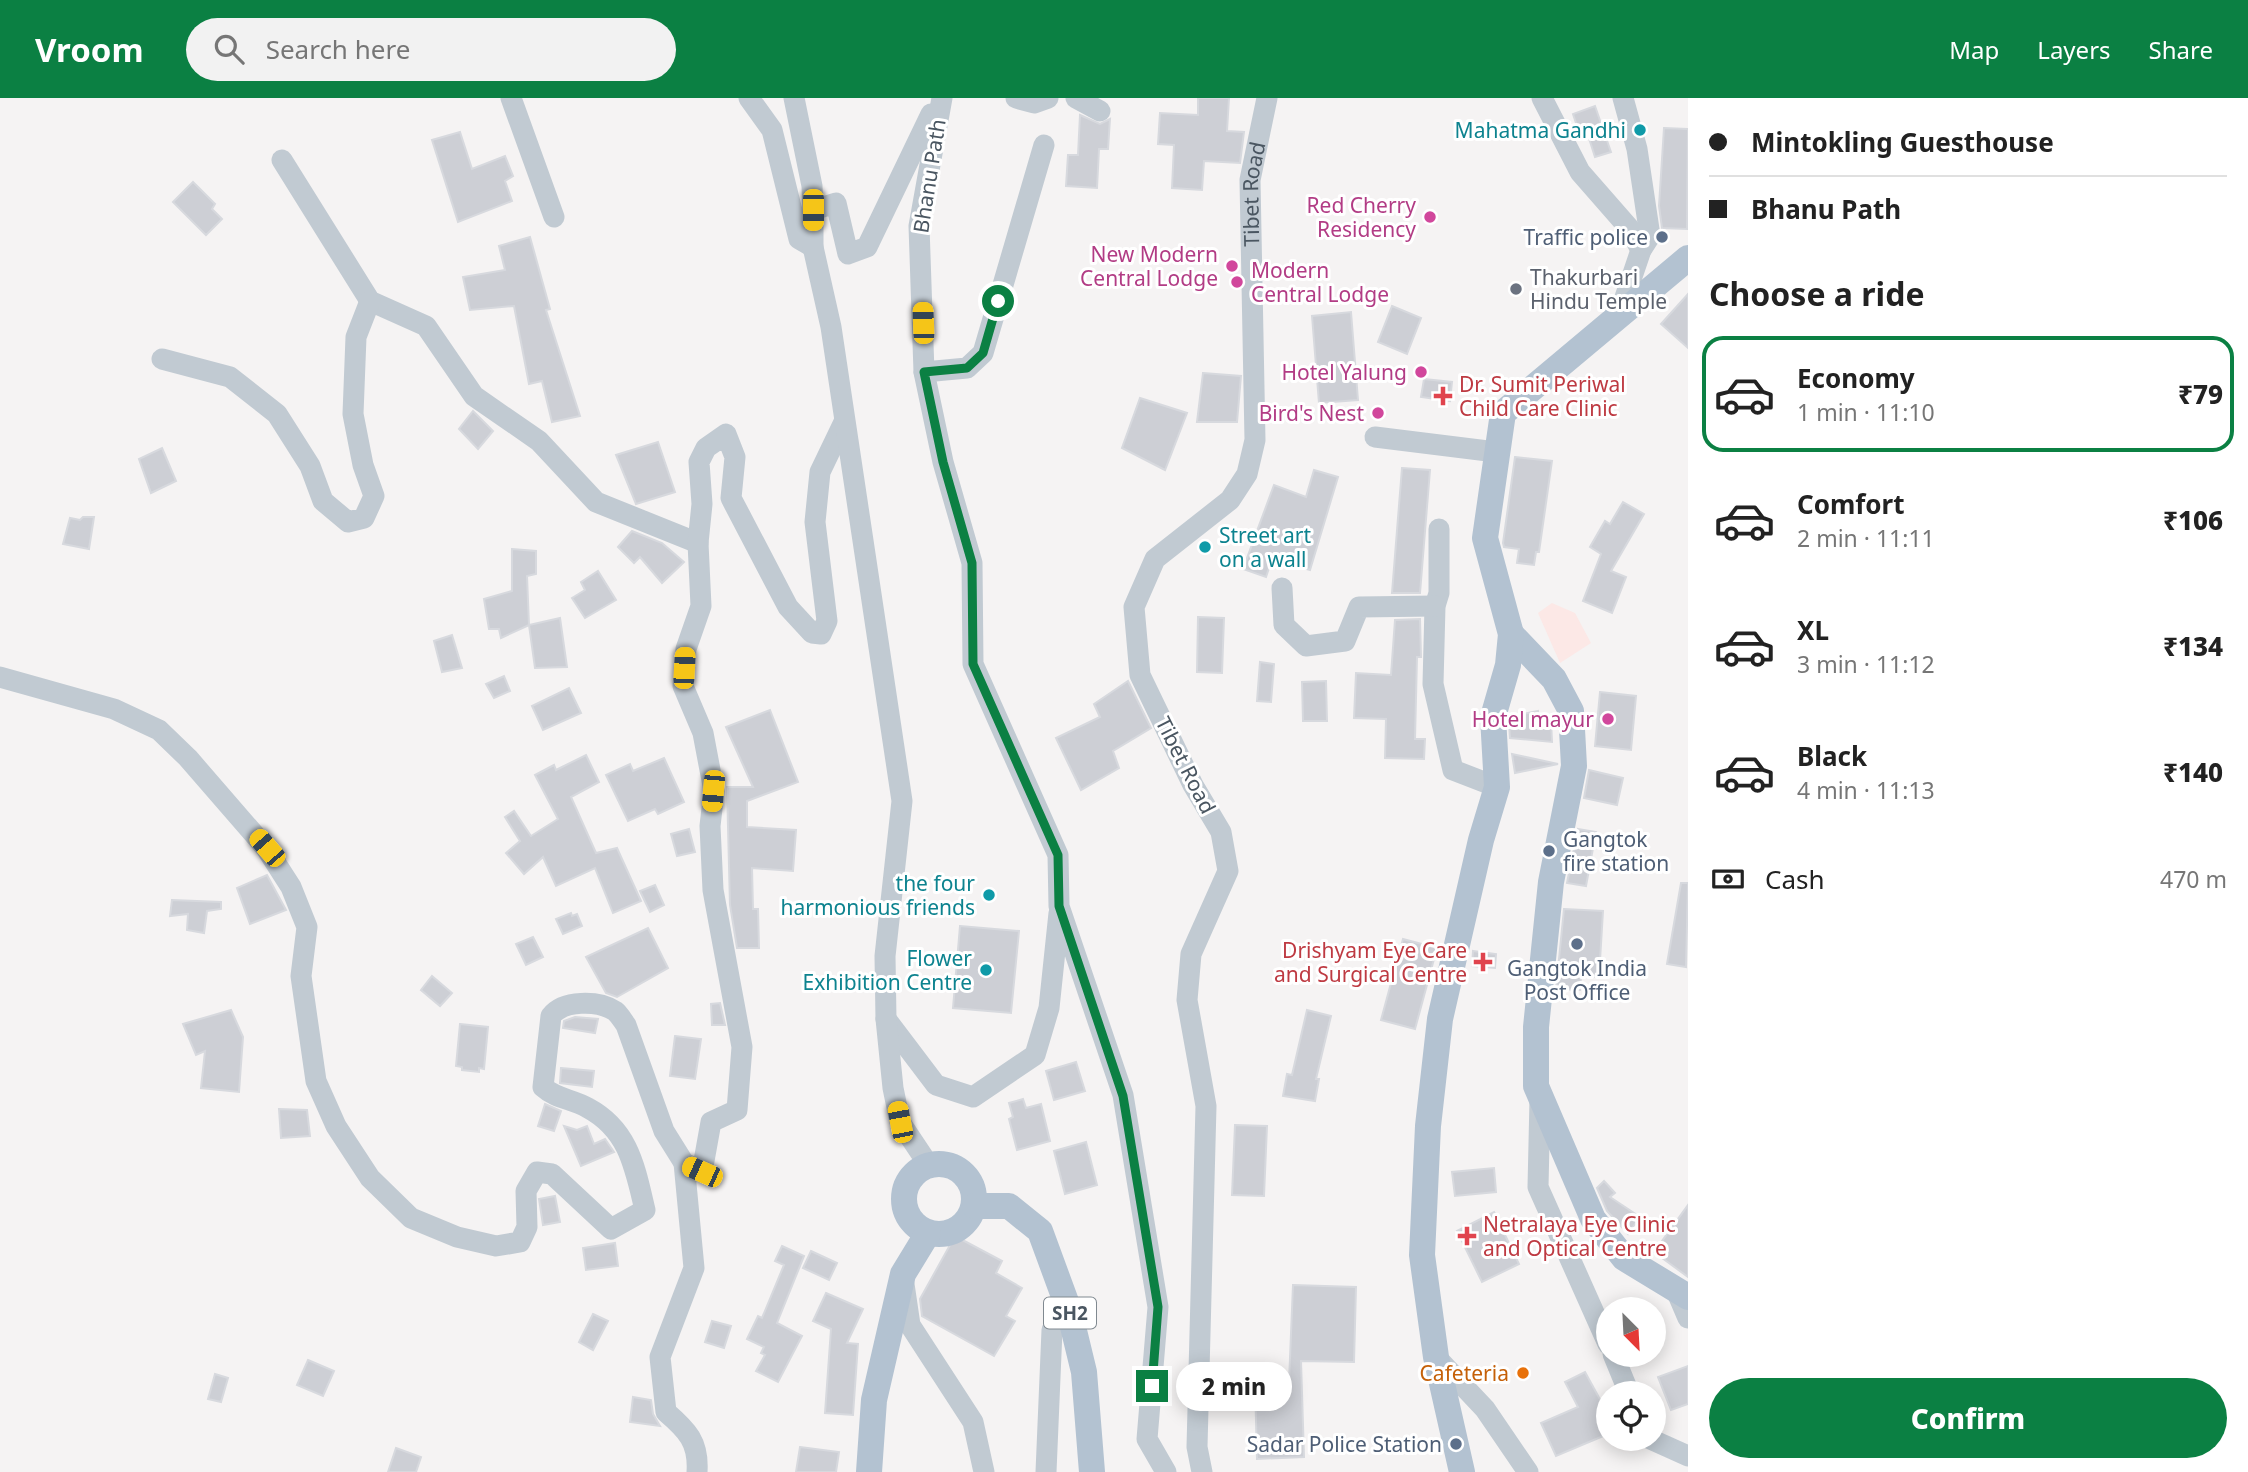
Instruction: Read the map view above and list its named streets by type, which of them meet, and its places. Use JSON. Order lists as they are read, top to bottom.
{
  "streets": {
    "main road": ["SH2"],
    "street": ["Bhanu Path", "Tibet Road"]
  },
  "places": {
    "other": [
      "Mahatma Gandhi",
      "Red Cherry Residency",
      "Traffic police",
      "New Modern Central Lodge",
      "Modern Central Lodge",
      "Thakurbari Hindu Temple",
      "Hotel Yalung",
      "Bird's Nest",
      "Street art on a wall",
      "Hotel mayur",
      "Gangtok fire station",
      "the four harmonious friends",
      "Gangtok India Post Office",
      "Flower Exhibition Centre",
      "Cafeteria",
      "Sadar Police Station"
    ],
    "health": ["Dr. Sumit Periwal Child Care Clinic", "Drishyam Eye Care and Surgical Centre", "Netralaya Eye Clinic and Optical Centre"]
  },
  "north": "bottom right",
  "page": {
    "header": "Vroom",
    "search": "Search here",
    "nav": ["Map", "Layers", "Share"],
    "banner": ["Mintokling Guesthouse", "Bhanu Path"],
    "heading": "Choose a ride",
    "list": [
      {
        "name": "Economy",
        "note": "1 min · 11:10",
        "value": "₹79"
      },
      {
        "name": "Comfort",
        "note": "2 min · 11:11",
        "value": "₹106"
      },
      {
        "name": "XL",
        "note": "3 min · 11:12",
        "value": "₹134"
      },
      {
        "name": "Black",
        "note": "4 min · 11:13",
        "value": "₹140"
      }
    ],
    "pay": ["Cash", "470 m"],
    "bubble": "2 min",
    "buttons": "Confirm"
  }
}
